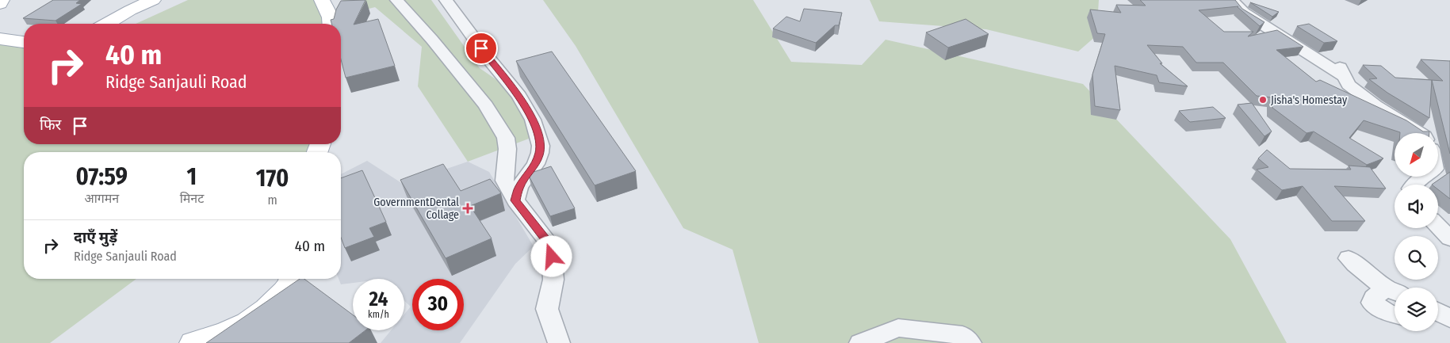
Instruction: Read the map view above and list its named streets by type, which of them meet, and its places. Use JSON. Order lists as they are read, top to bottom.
{
  "places": {
    "other": ["Jisha's Homestay"],
    "health": ["GovernmentDental Collage"]
  },
  "north": "bottom left",
  "page": {
    "turn": ["40 m", "Ridge Sanjauli Road"],
    "then": "फिर",
    "eta": [
      "07:59",
      "आगमन",
      "1",
      "मिनट",
      "170",
      "m"
    ],
    "list": [
      {
        "name": "दाएँ मुड़ें",
        "note": "Ridge Sanjauli Road",
        "value": "40 m"
      }
    ],
    "speed": "24 km/h",
    "limit": "30"
  }
}
